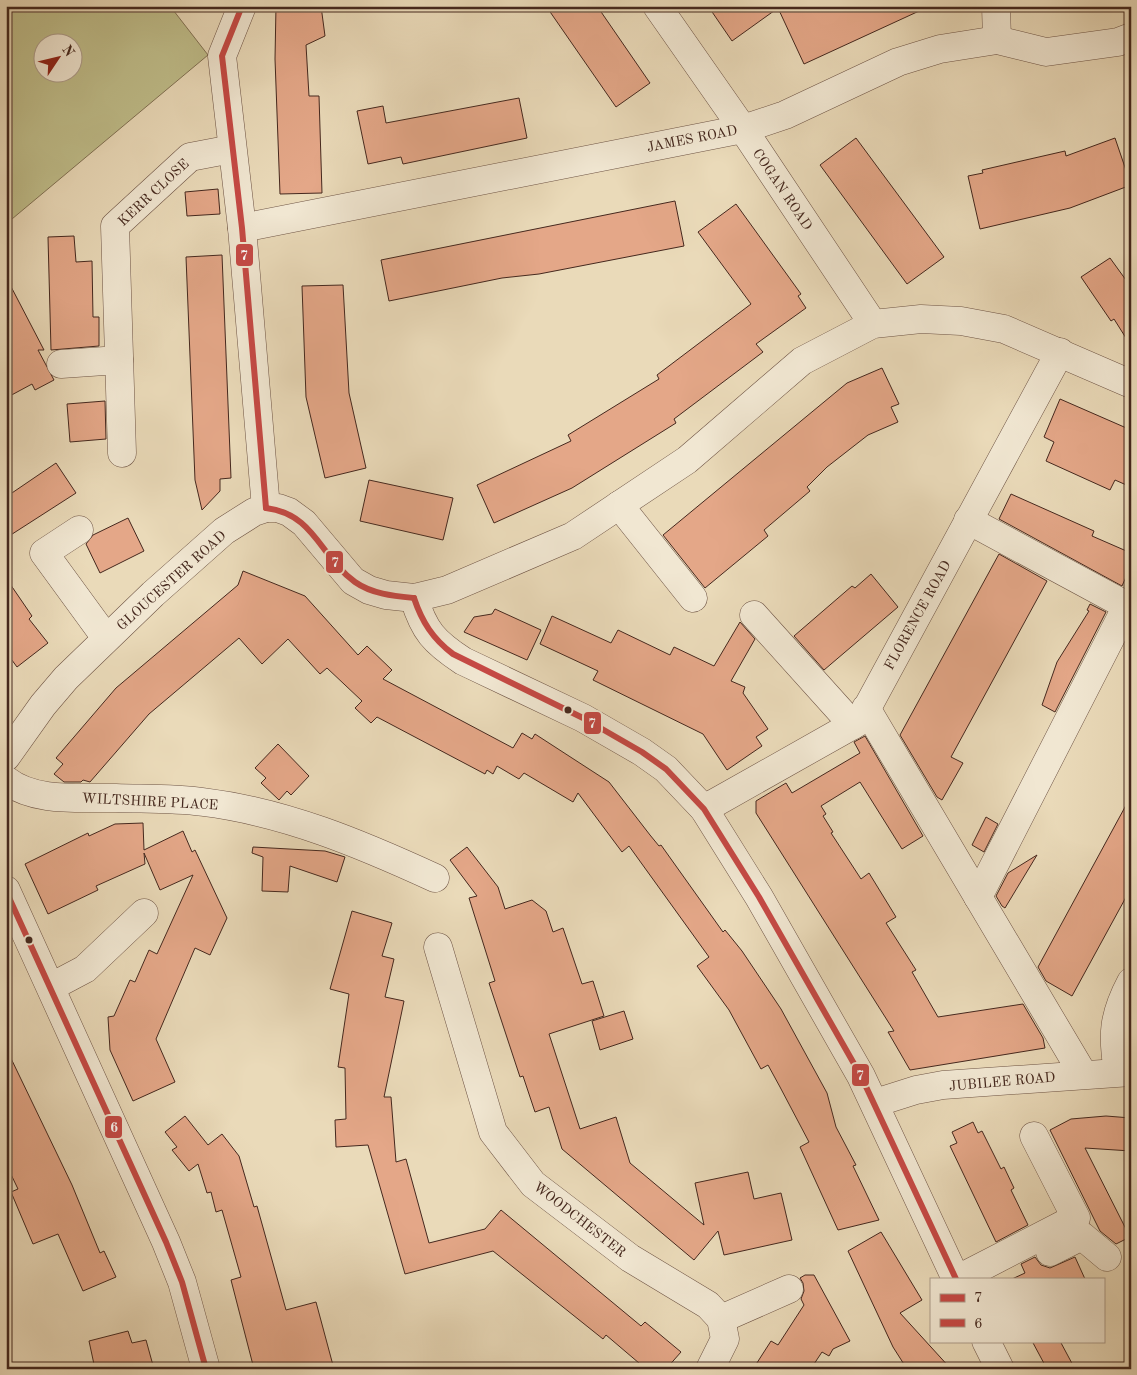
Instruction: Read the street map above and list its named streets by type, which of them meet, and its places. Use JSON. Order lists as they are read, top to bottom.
{
  "streets": {
    "street": [
      "JAMES ROAD",
      "COGAN ROAD",
      "KERR CLOSE",
      "GLOUCESTER ROAD",
      "FLORENCE ROAD",
      "WILTSHIRE PLACE",
      "JUBILEE ROAD",
      "WOODCHESTER"
    ]
  },
  "crossings": [
    ["JAMES ROAD", "COGAN ROAD"]
  ],
  "lines": ["transit line 7", "transit line 6"],
  "legend": ["7", "6"],
  "north": "top right"
}
